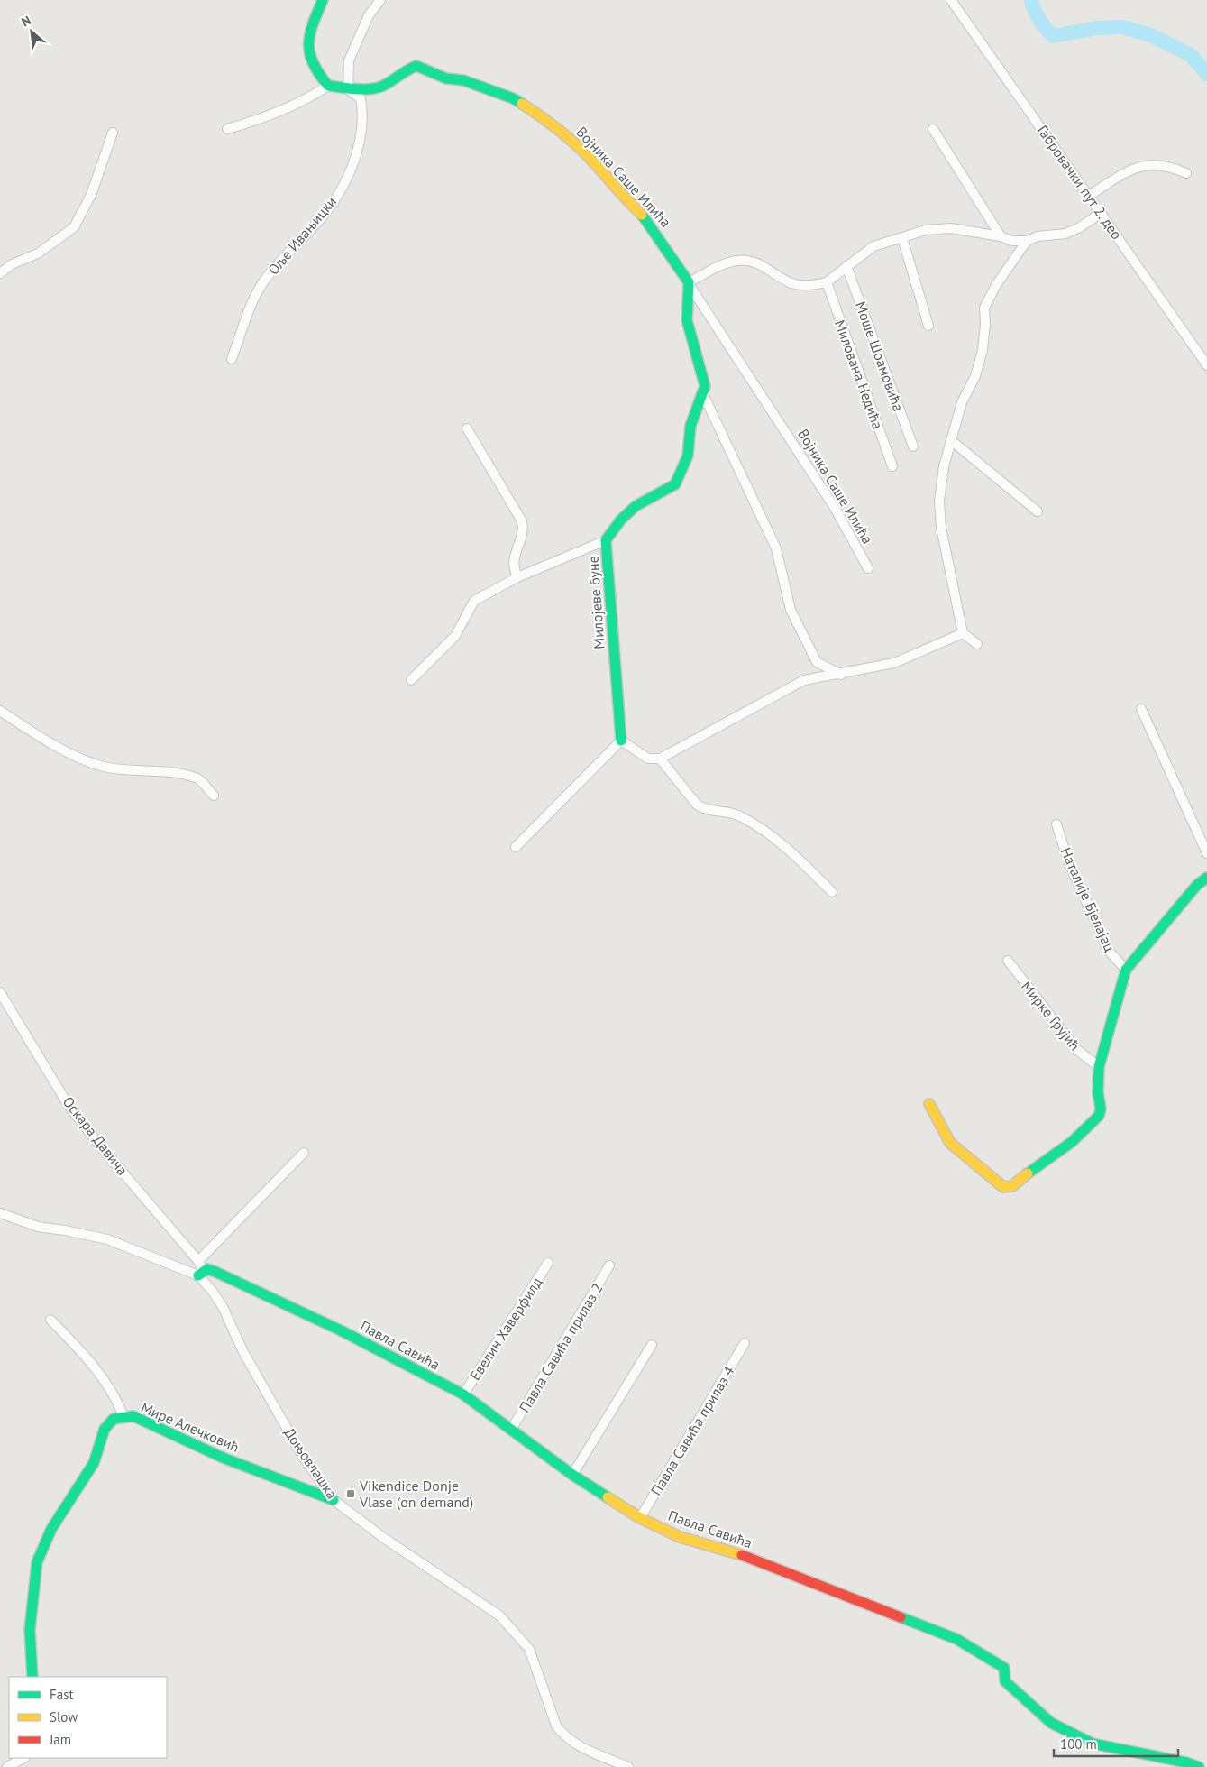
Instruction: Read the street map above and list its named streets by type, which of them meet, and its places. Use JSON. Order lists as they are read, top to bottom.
{
  "streets": {
    "street": [
      "Војника Саше Илића",
      "Габровачки пут 2. део",
      "Оље Ивањицки",
      "Моше Шоамовића",
      "Милована Недића",
      "Милојеве буне",
      "Наталије Бјелајац",
      "Мирке Грујић",
      "Оскара Давича",
      "Евелин Хаверфилд",
      "Павла Савића",
      "Павла Савића прилаз 2",
      "Мире Алечковић",
      "Павла Савића прилаз 4",
      "Доњовлашка"
    ]
  },
  "crossings": [
    ["Војника Саше Илића", "Оље Ивањицки"],
    ["Војника Саше Илића", "Милојеве буне"],
    ["Оскара Давича", "Павла Савића"],
    ["Оскара Давича", "Доњовлашка"],
    ["Евелин Хаверфилд", "Павла Савића"],
    ["Павла Савића", "Павла Савића прилаз 2"],
    ["Павла Савића", "Павла Савића прилаз 4"],
    ["Павла Савића", "Доњовлашка"],
    ["Мире Алечковић", "Доњовлашка"]
  ],
  "places": {
    "transit": ["Vikendice Donje Vlase (on demand)"]
  },
  "legend": ["Fast", "Slow", "Jam"],
  "scale_bar": "100 m",
  "north": "top left"
}
